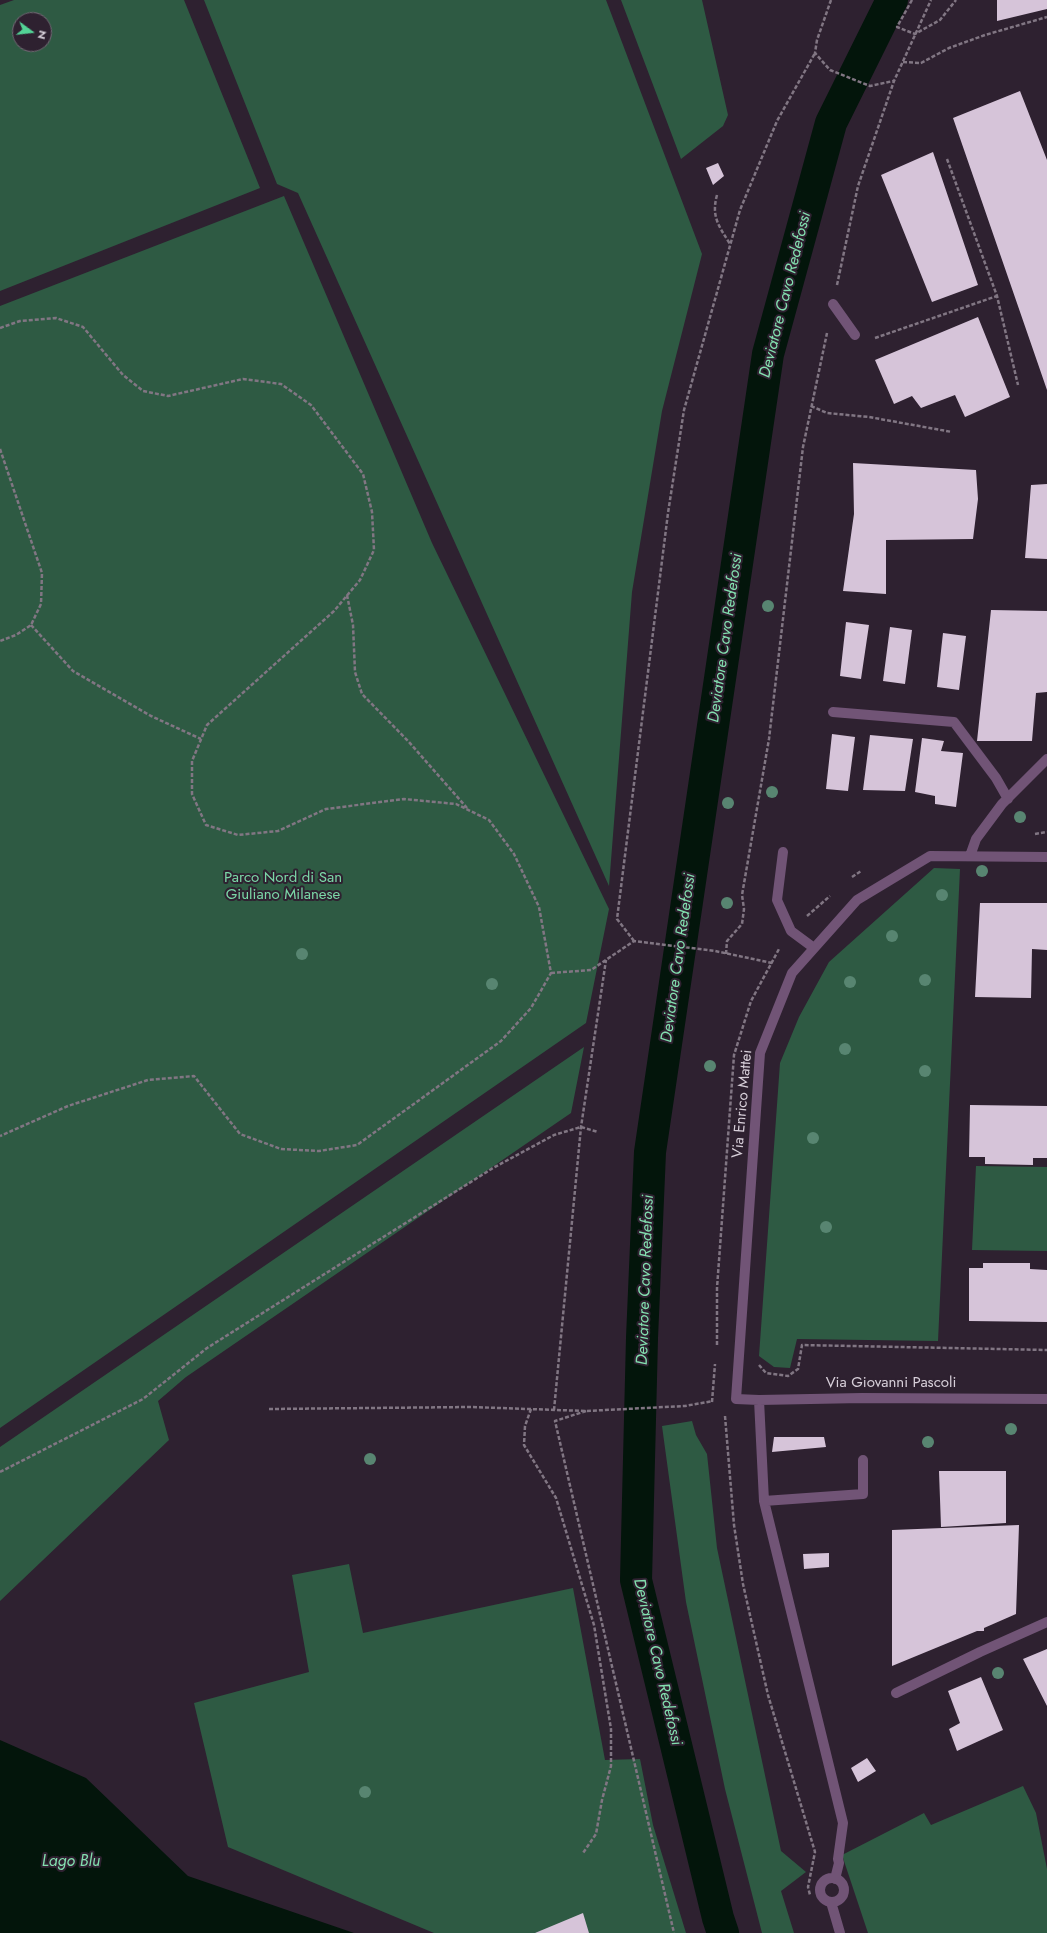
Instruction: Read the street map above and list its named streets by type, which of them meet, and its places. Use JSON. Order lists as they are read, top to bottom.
{
  "streets": {
    "street": ["Via Enrico Mattei", "Via Giovanni Pascoli"]
  },
  "crossings": [
    ["Via Enrico Mattei", "Via Giovanni Pascoli"]
  ],
  "water": ["Deviatore Cavo Redefossi", "Lago Blu"],
  "parks": ["Parco Nord di San Giuliano Milanese"],
  "north": "right"
}
